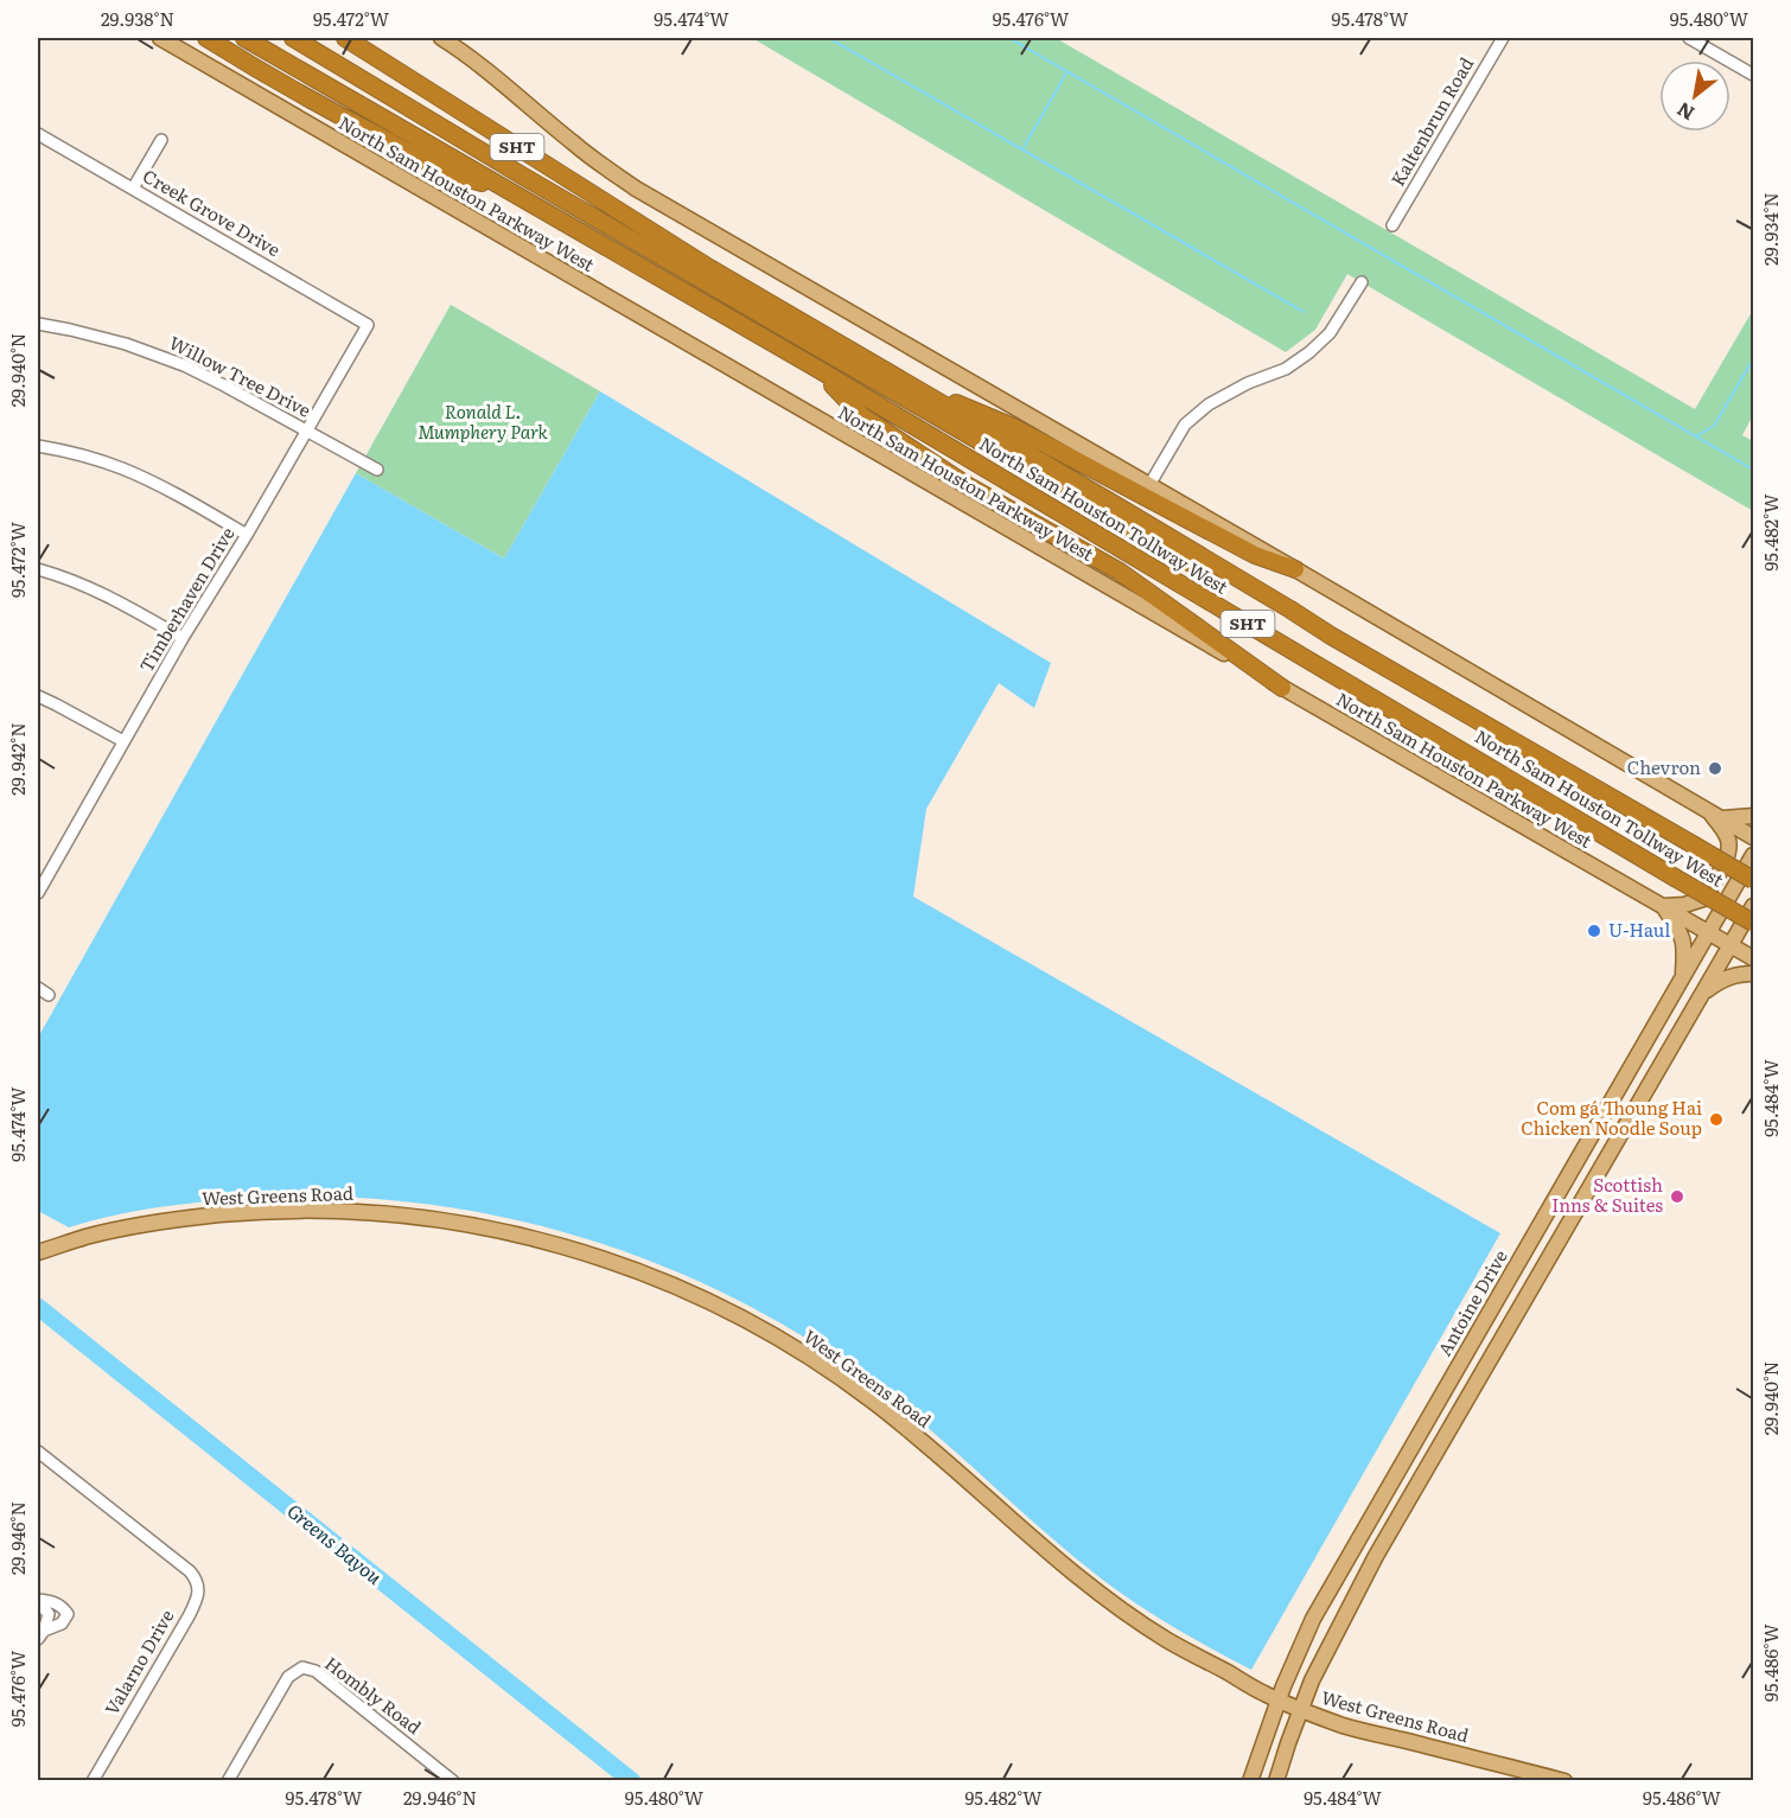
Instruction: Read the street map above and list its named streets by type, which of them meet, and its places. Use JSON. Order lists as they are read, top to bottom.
{
  "streets": {
    "highway": ["SHT", "North Sam Houston Tollway West"],
    "main road": ["North Sam Houston Parkway West", "West Greens Road", "Antoine Drive"],
    "street": [
      "Kaltenbrun Road",
      "Creek Grove Drive",
      "Willow Tree Drive",
      "Timberhaven Drive",
      "Valarno Drive",
      "Hombly Road"
    ]
  },
  "crossings": [
    ["North Sam Houston Parkway West", "Antoine Drive"],
    ["Creek Grove Drive", "Timberhaven Drive"],
    ["Willow Tree Drive", "Timberhaven Drive"],
    ["West Greens Road", "Antoine Drive"]
  ],
  "water": ["Greens Bayou"],
  "parks": ["Ronald L. Mumphery Park"],
  "places": [
    "Chevron",
    "U-Haul",
    "Com gá Thoung Hai Chicken Noodle Soup",
    "Scottish Inns & Suites"
  ],
  "north": "bottom left",
  "coordinates": [
    "29.938°N",
    "95.472°W",
    "95.474°W",
    "95.476°W",
    "95.478°W",
    "95.480°W",
    "29.934°N",
    "29.940°N",
    "95.482°W",
    "29.942°N",
    "95.484°W",
    "29.946°N",
    "95.486°W"
  ]
}
